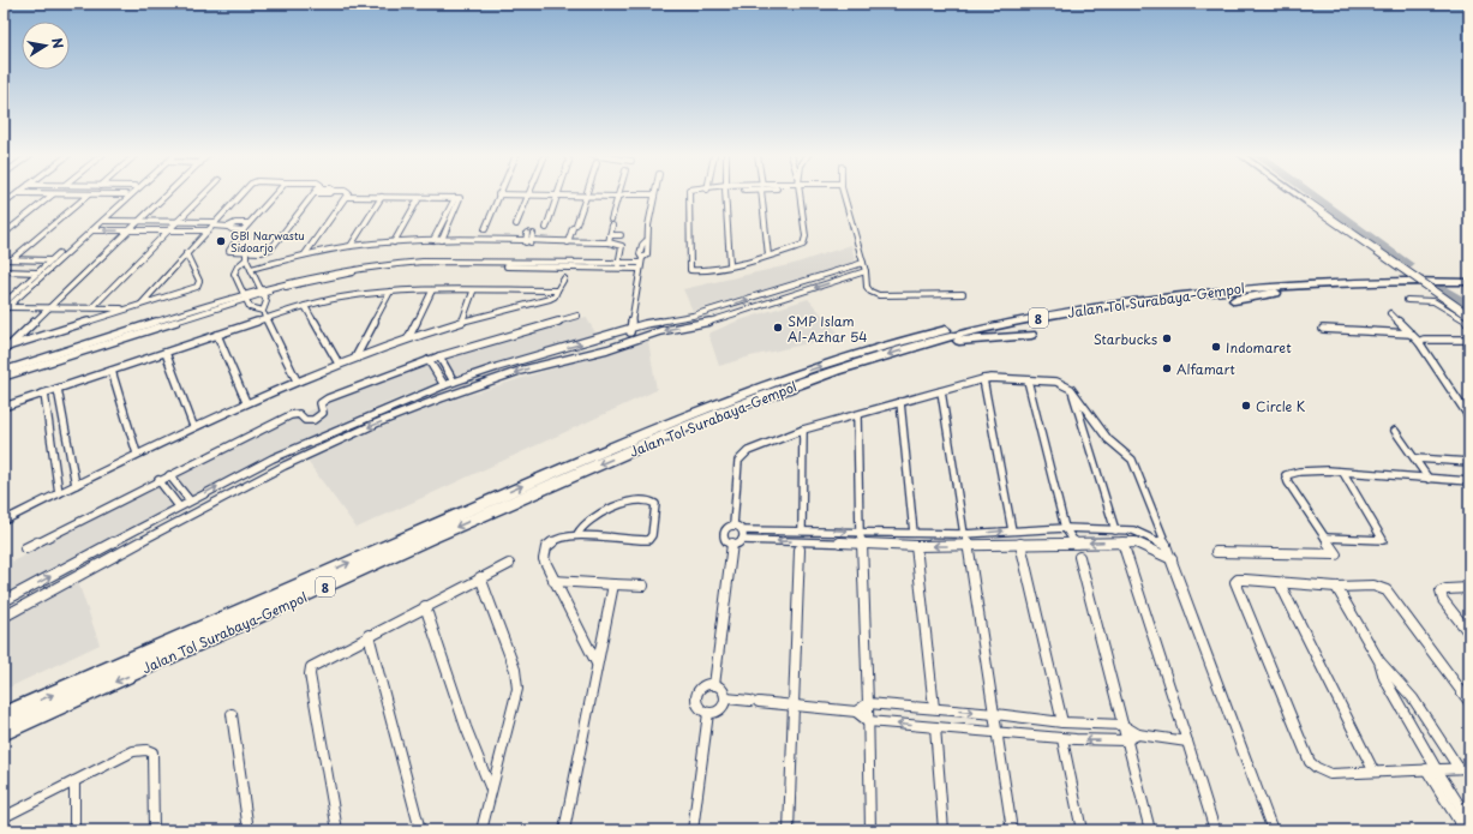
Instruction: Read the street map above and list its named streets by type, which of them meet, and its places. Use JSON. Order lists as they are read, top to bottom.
{
  "streets": {
    "highway": ["Jalan Tol Surabaya–Gempol", "8"]
  },
  "places": [
    "GBI Narwastu Sidoarjo",
    "SMP Islam Al-Azhar 54",
    "Starbucks",
    "Indomaret",
    "Alfamart",
    "Circle K"
  ],
  "north": "right"
}
